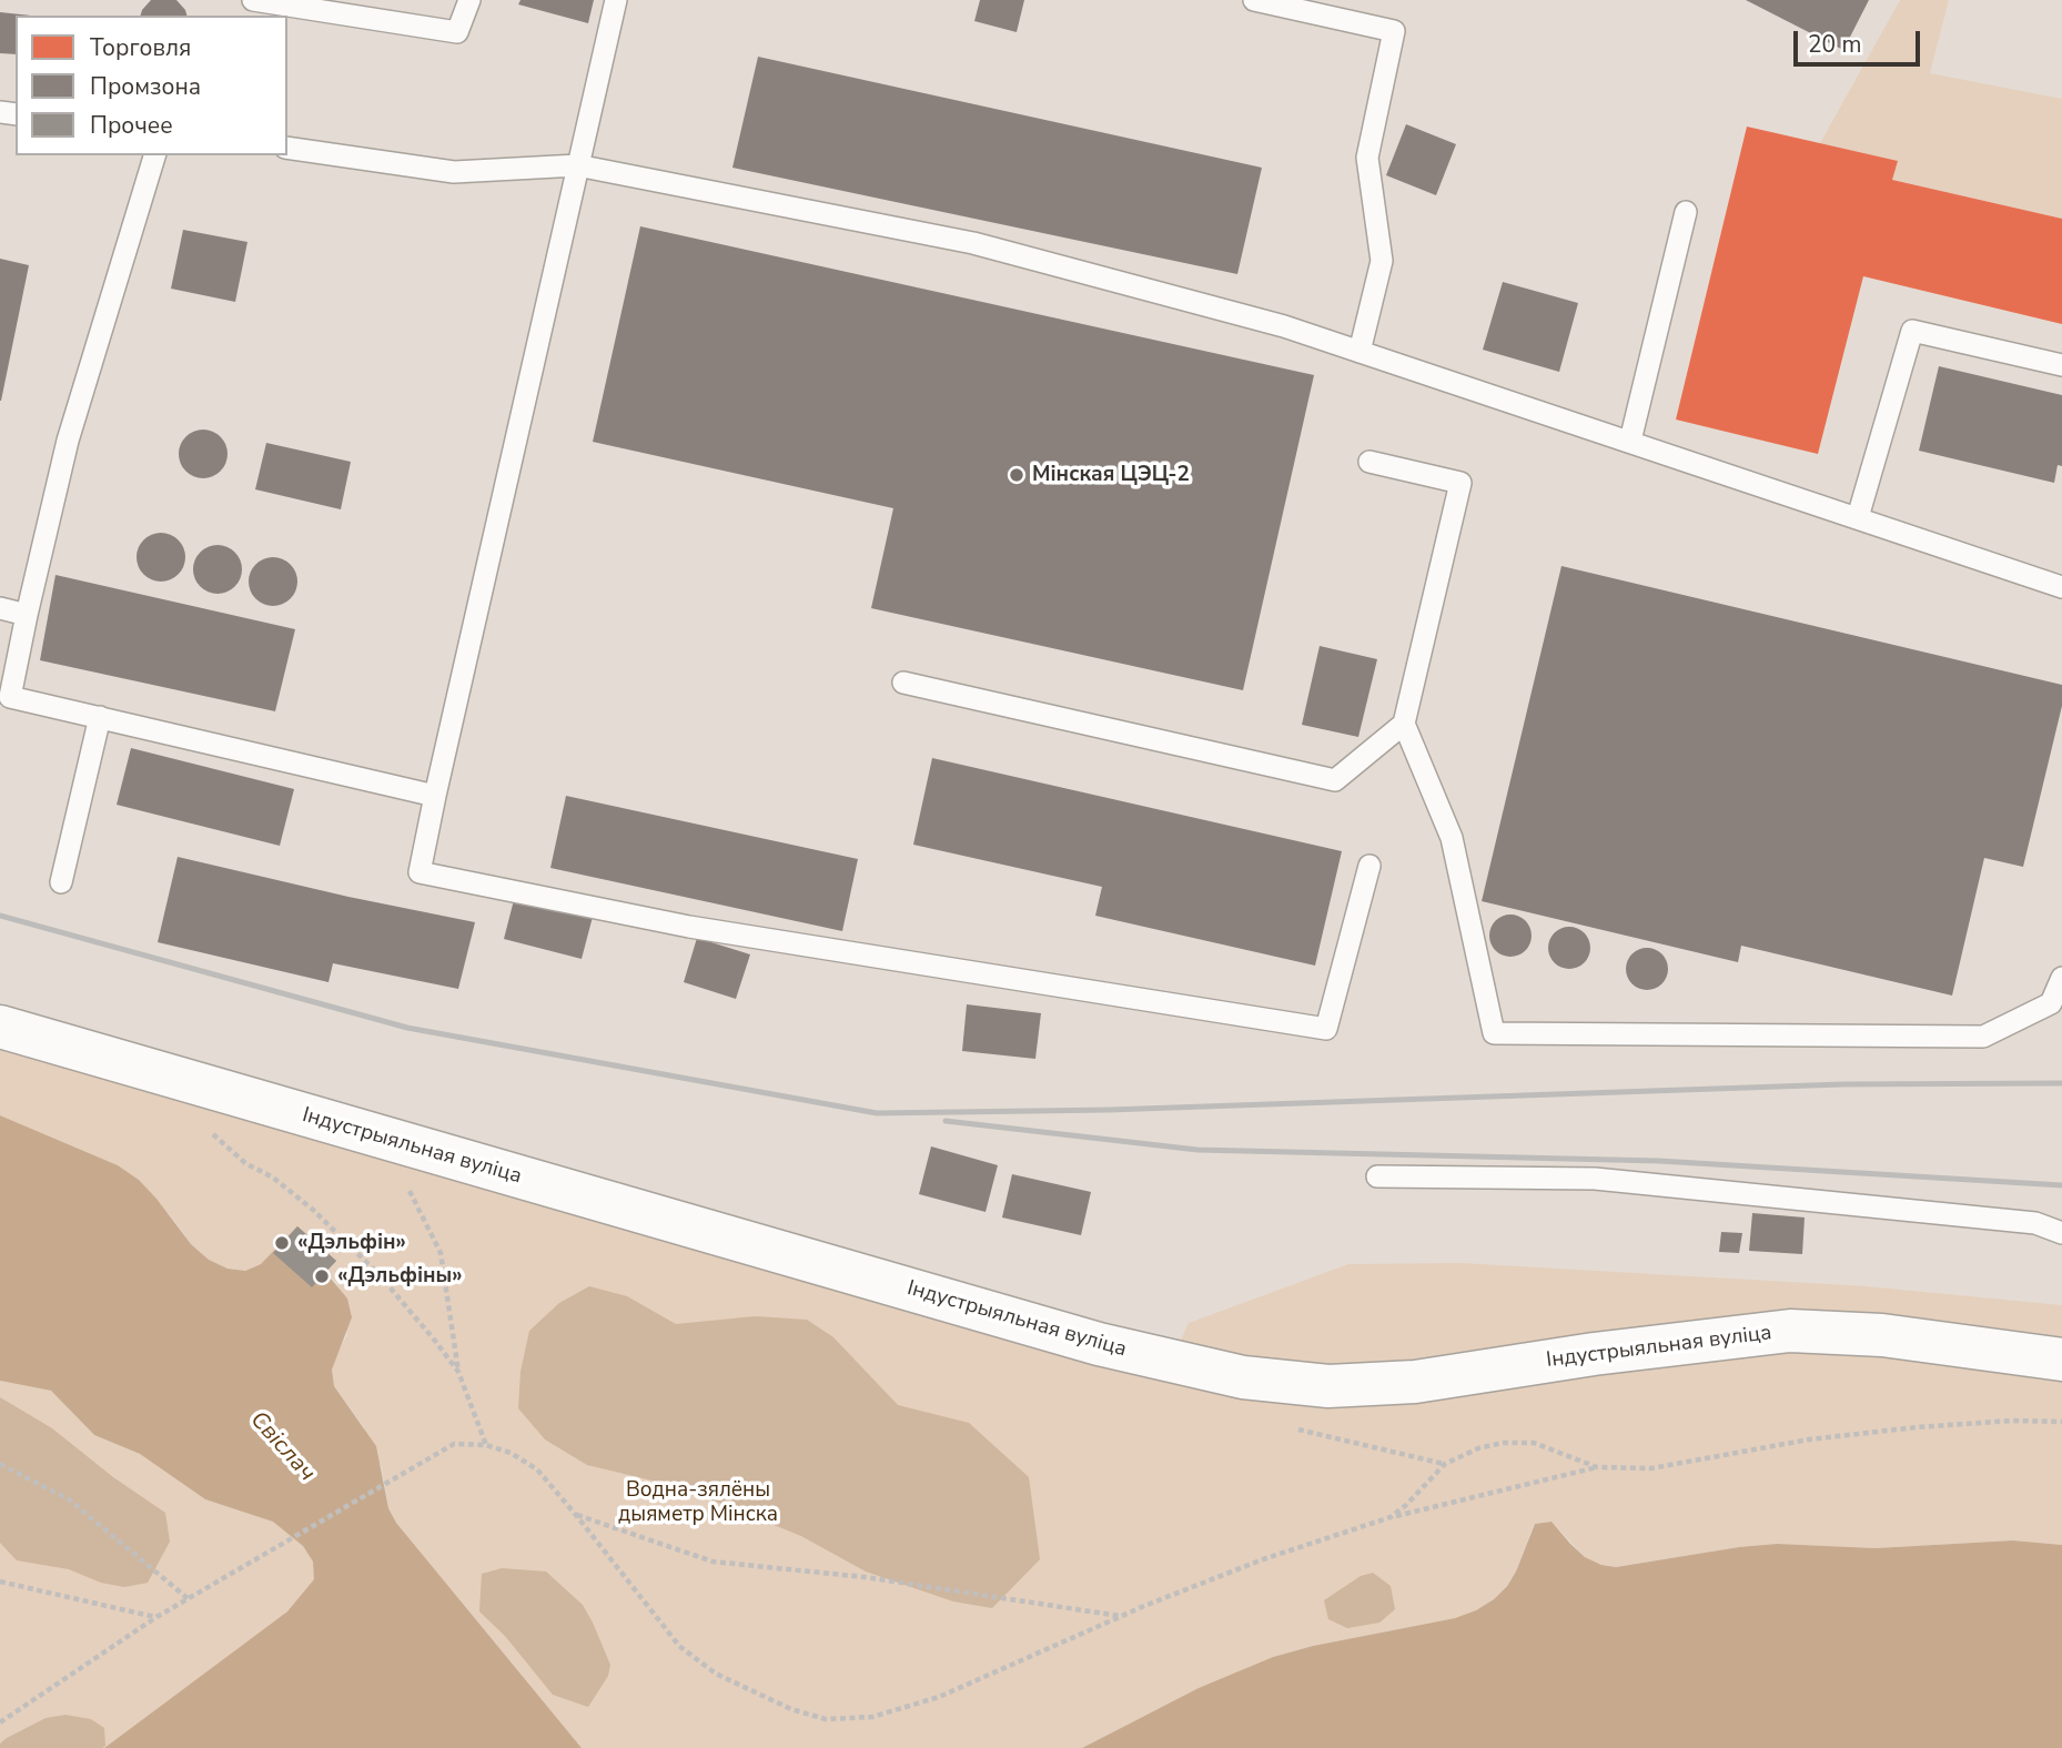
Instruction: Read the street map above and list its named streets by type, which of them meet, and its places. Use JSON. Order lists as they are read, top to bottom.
{
  "streets": {
    "street": ["Індустрыяльная вуліца"]
  },
  "water": ["Свіслач"],
  "parks": ["Водна-зялёны дыяметр Мінска"],
  "places": ["Мінская ЦЭЦ-2", "«Дэльфін»", "«Дэльфіны»"],
  "legend": ["Торговля", "Промзона", "Прочее"],
  "scale_bar": "20 m"
}
